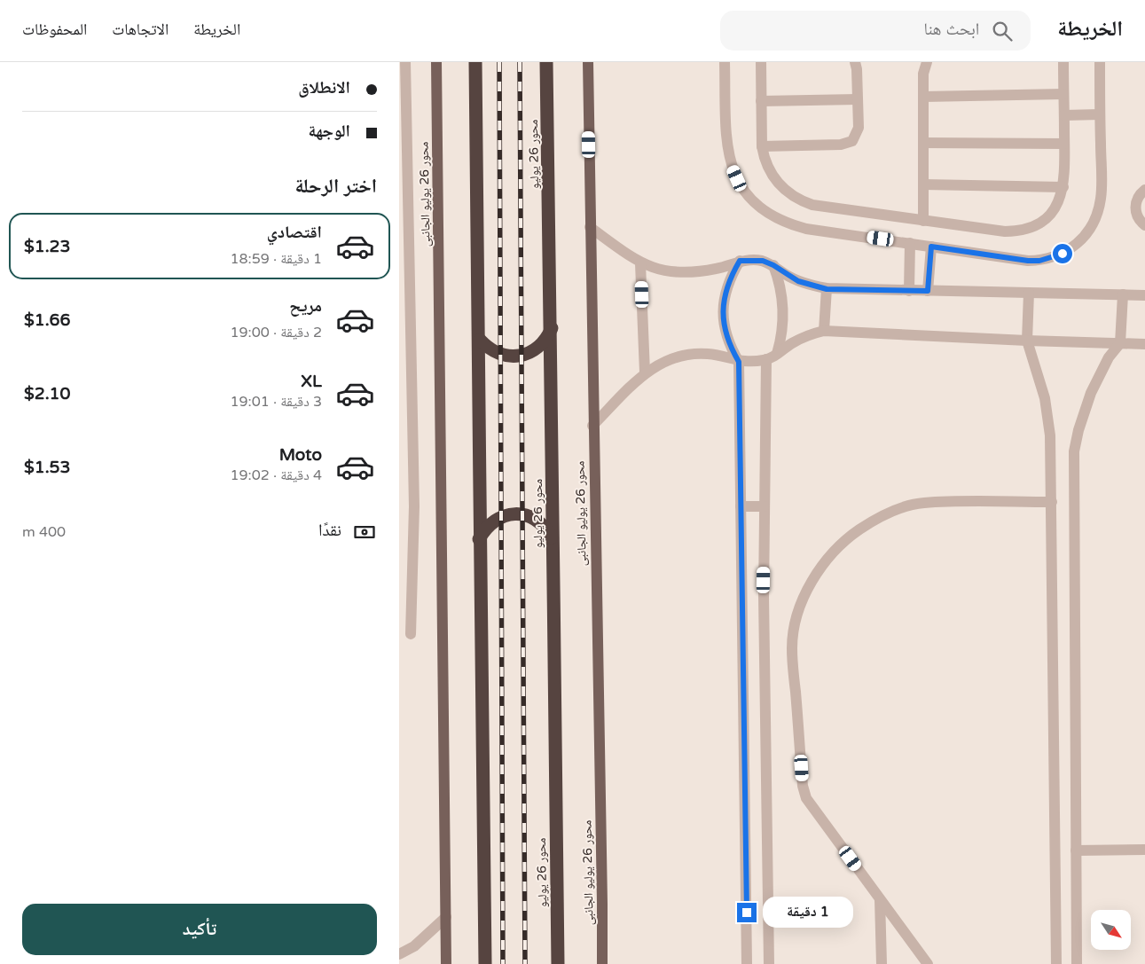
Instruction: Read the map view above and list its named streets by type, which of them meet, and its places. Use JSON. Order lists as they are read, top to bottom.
{
  "streets": {
    "highway": ["محور 26 يوليو"],
    "main road": ["محور 26 يوليو الجانبى"]
  },
  "north": "bottom right",
  "page": {
    "header": "الخريطة",
    "search": "ابحث هنا",
    "nav": ["الخريطة", "الاتجاهات", "المحفوظات"],
    "banner": ["الانطلاق", "الوجهة"],
    "heading": "اختر الرحلة",
    "list": [
      {
        "name": "اقتصادي",
        "note": "1 دقيقة · 18:59",
        "value": "$1.23"
      },
      {
        "name": "مريح",
        "note": "2 دقيقة · 19:00",
        "value": "$1.66"
      },
      {
        "name": "XL",
        "note": "3 دقيقة · 19:01",
        "value": "$2.10"
      },
      {
        "name": "Moto",
        "note": "4 دقيقة · 19:02",
        "value": "$1.53"
      }
    ],
    "pay": ["نقدًا", "400 m"],
    "buttons": "تأكيد",
    "bubble": "1 دقيقة"
  }
}
